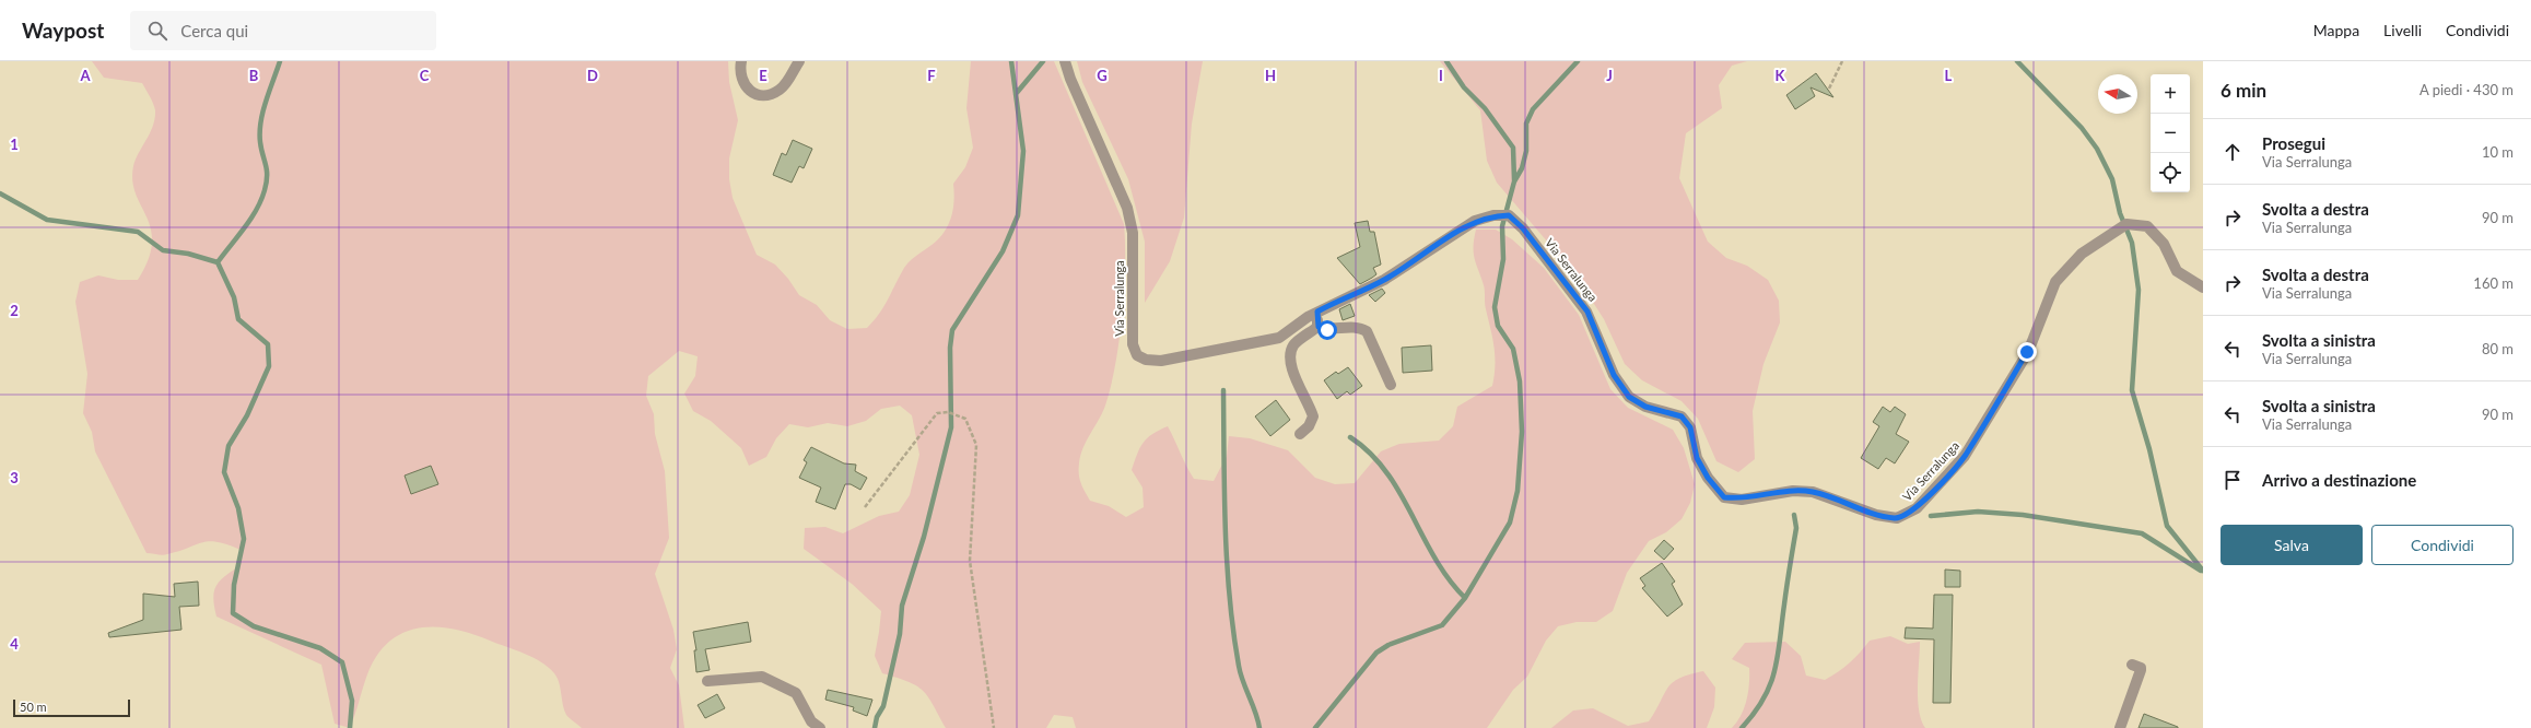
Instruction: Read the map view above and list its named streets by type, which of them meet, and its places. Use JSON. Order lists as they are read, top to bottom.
{
  "streets": {
    "street": ["Via Serralunga"]
  },
  "scale_bar": "50 m",
  "north": "left",
  "page": {
    "header": "Waypost",
    "search": "Cerca qui",
    "nav": ["Mappa", "Livelli", "Condividi"],
    "heading": ["6 min", "A piedi · 430 m"],
    "map_buttons": ["+", "−"],
    "list": [
      ["Prosegui", "Via Serralunga", "10 m"],
      ["Svolta a destra", "Via Serralunga", "90 m"],
      ["Svolta a destra", "Via Serralunga", "160 m"],
      ["Svolta a sinistra", "Via Serralunga", "80 m"],
      ["Svolta a sinistra", "Via Serralunga", "90 m"],
      "Arrivo a destinazione"
    ],
    "buttons": ["Salva", "Condividi"],
    "scale": "50 m"
  },
  "grid": {
    "columns": [
      "A",
      "B",
      "C",
      "D",
      "E",
      "F",
      "G",
      "H",
      "I",
      "J",
      "K",
      "L"
    ],
    "rows": [
      "1",
      "2",
      "3",
      "4"
    ]
  }
}
